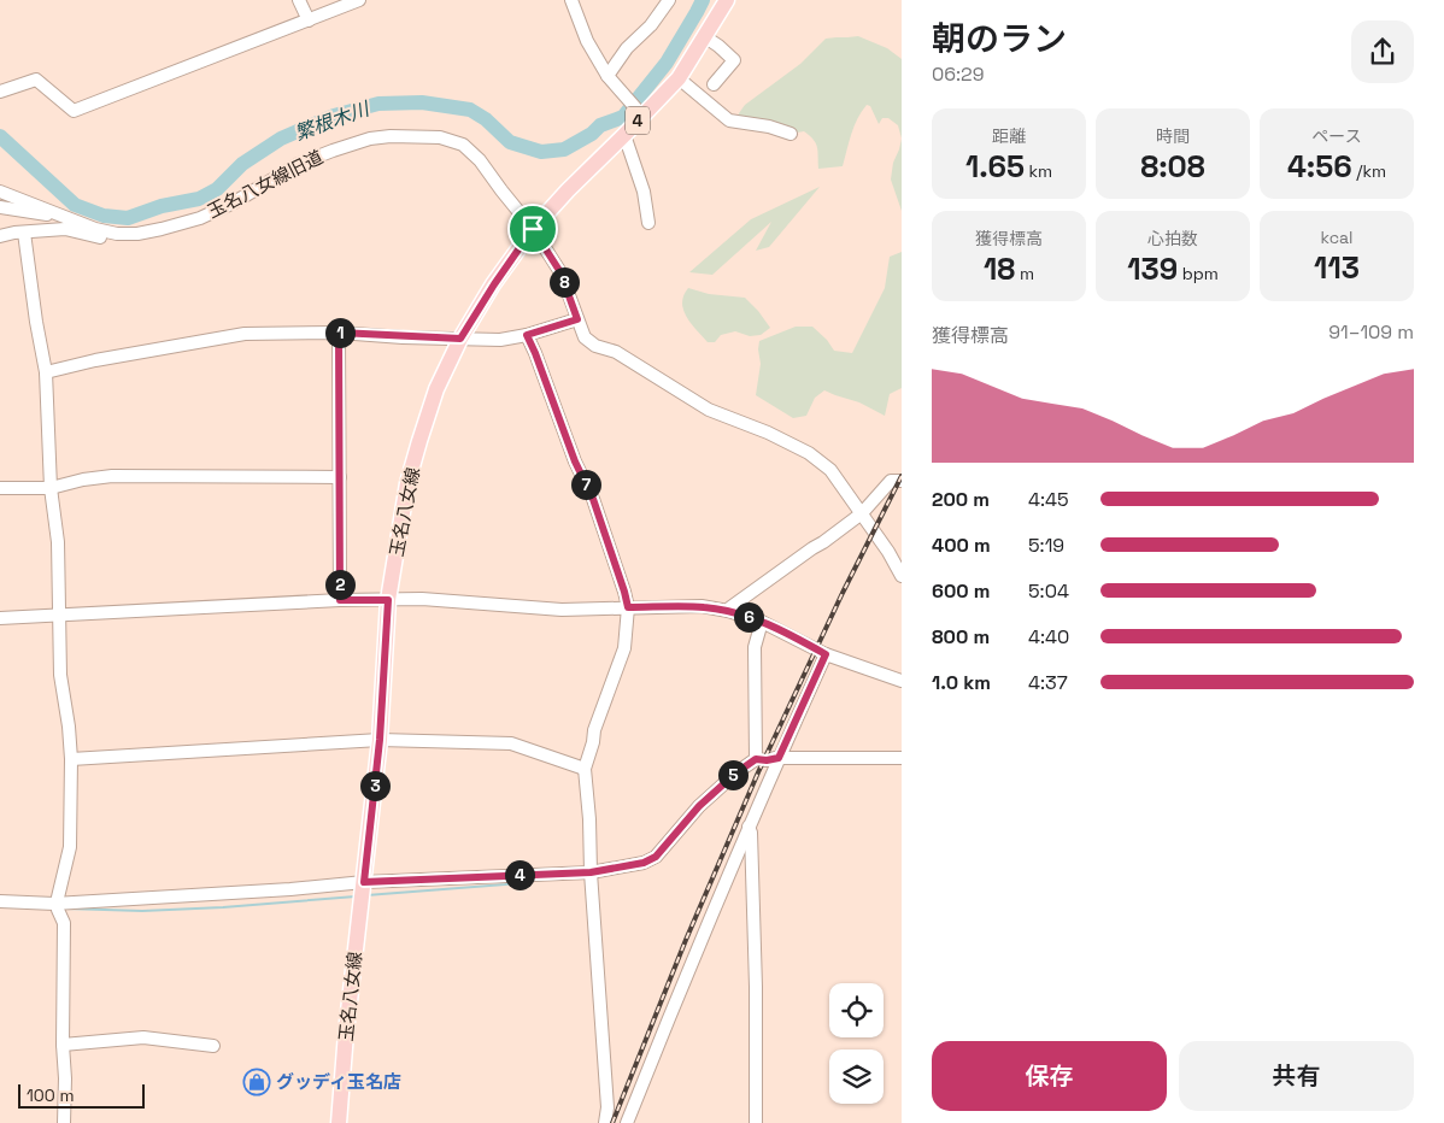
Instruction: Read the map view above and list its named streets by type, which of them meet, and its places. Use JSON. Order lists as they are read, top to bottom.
{
  "streets": {
    "main road": ["4", "玉名八女線"],
    "street": ["玉名八女線旧道"]
  },
  "crossings": [
    ["玉名八女線旧道", "玉名八女線"]
  ],
  "water": ["繁根木川"],
  "places": {
    "shop": ["グッディ玉名店"]
  },
  "scale_bar": "100 m",
  "page": {
    "heading": ["朝のラン", "06:29"],
    "stats": [
      ["距離", "1.65 km"],
      ["時間", "8:08"],
      ["ペース", "4:56 /km"],
      ["獲得標高", "18 m"],
      ["心拍数", "139 bpm"],
      ["kcal", "113"]
    ],
    "pins": [
      "8",
      "1",
      "7",
      "2",
      "6",
      "5",
      "3",
      "4"
    ],
    "chart": ["獲得標高", "91–109 m"],
    "list": [
      {
        "name": "200 m",
        "note": "4:45"
      },
      {
        "name": "400 m",
        "note": "5:19"
      },
      {
        "name": "600 m",
        "note": "5:04"
      },
      {
        "name": "800 m",
        "note": "4:40"
      },
      {
        "name": "1.0 km",
        "note": "4:37"
      }
    ],
    "buttons": ["保存", "共有"],
    "scale": "100 m"
  }
}
